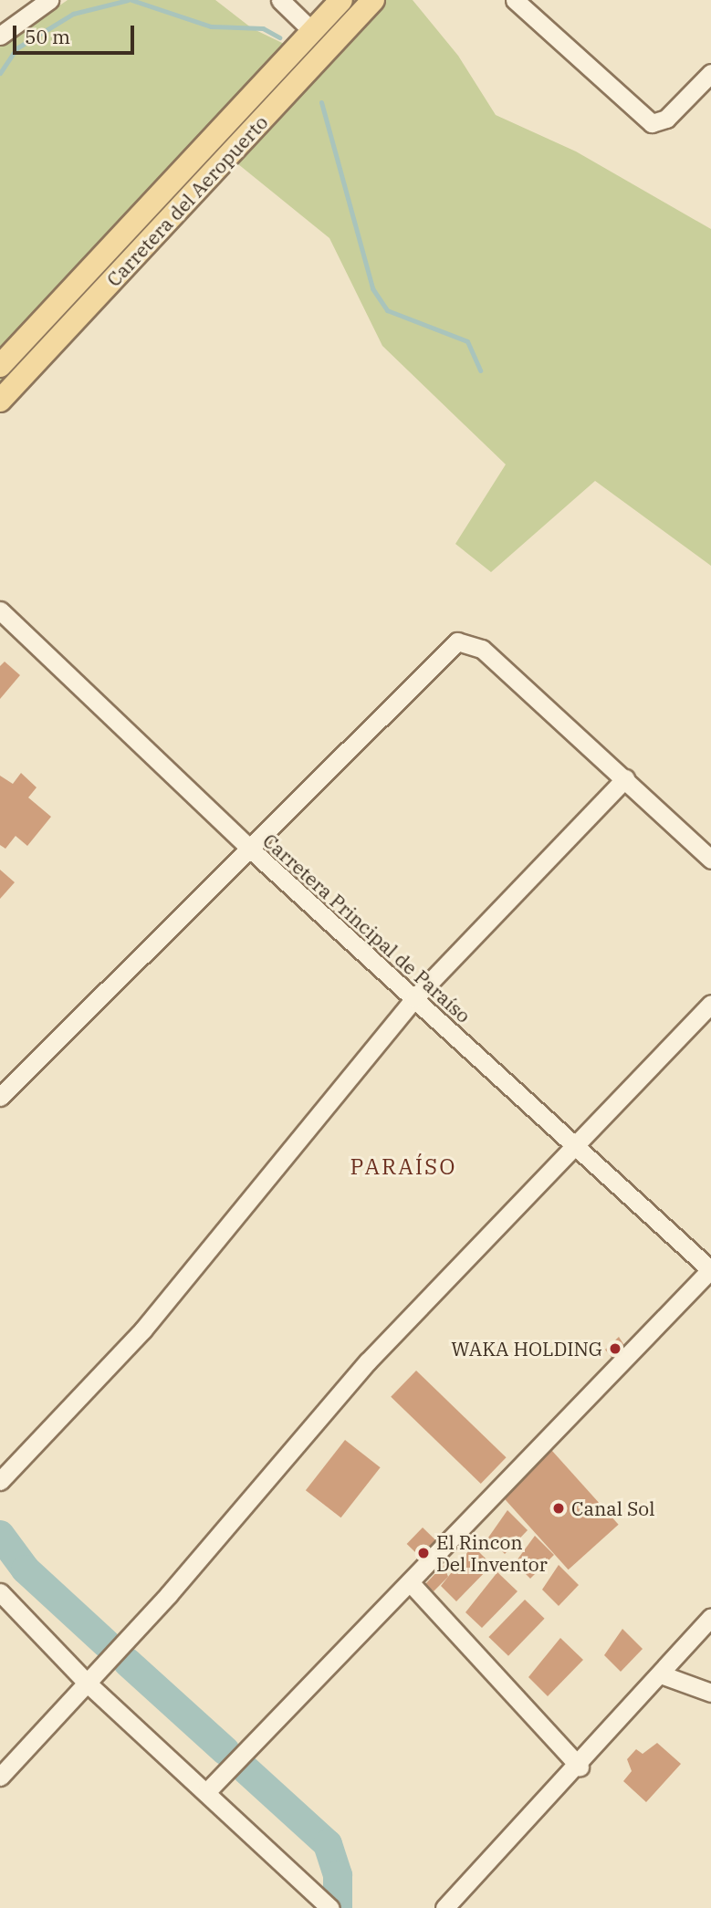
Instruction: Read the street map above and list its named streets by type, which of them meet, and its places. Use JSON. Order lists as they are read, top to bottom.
{
  "streets": {
    "main road": ["Carretera del Aeropuerto"],
    "street": ["Carretera Principal de Paraíso"]
  },
  "districts": ["PARAÍSO"],
  "places": ["WAKA HOLDING", "Canal Sol", "El Rincon Del Inventor"],
  "scale_bar": "50 m"
}
